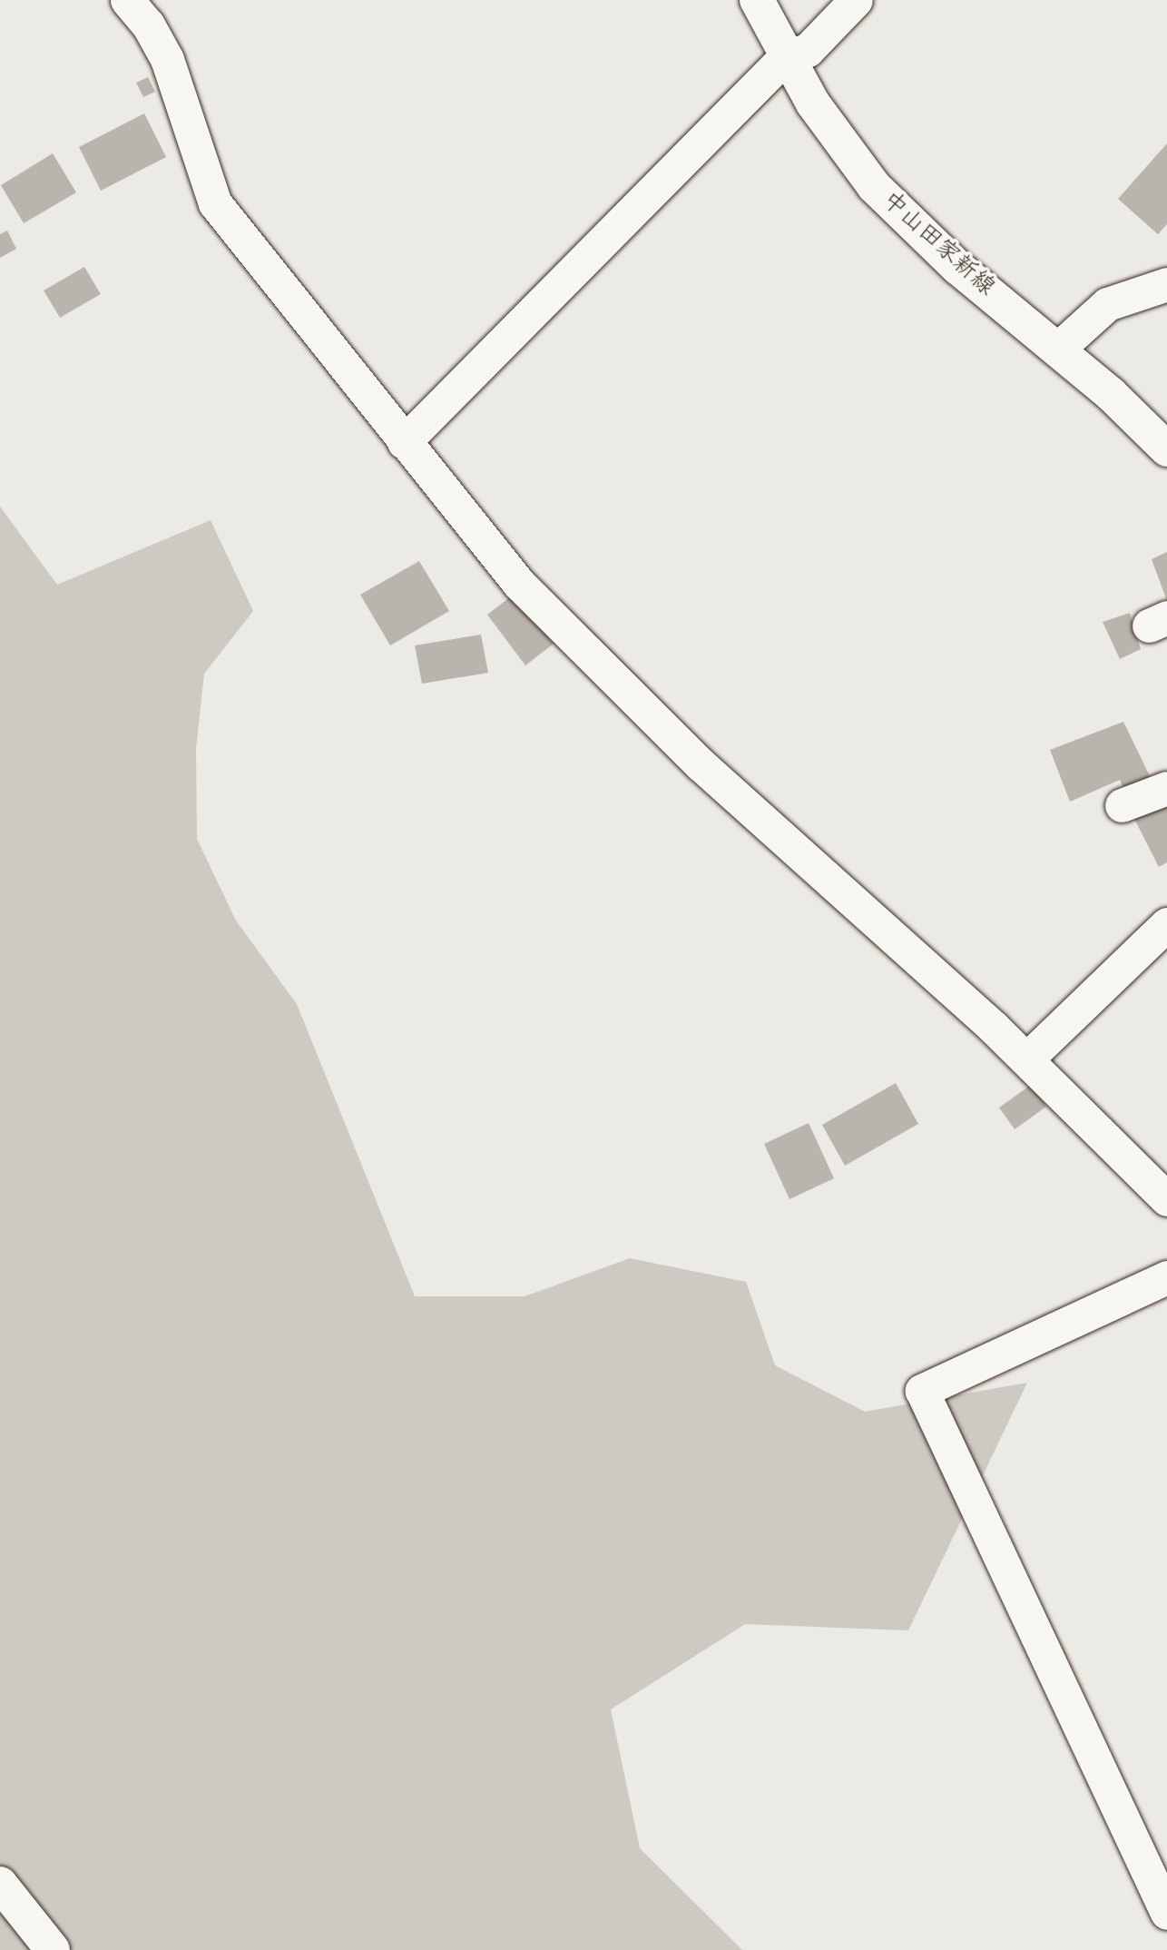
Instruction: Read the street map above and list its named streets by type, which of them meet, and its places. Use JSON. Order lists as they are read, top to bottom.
{
  "streets": {
    "main road": ["中山田家新線"]
  }
}
